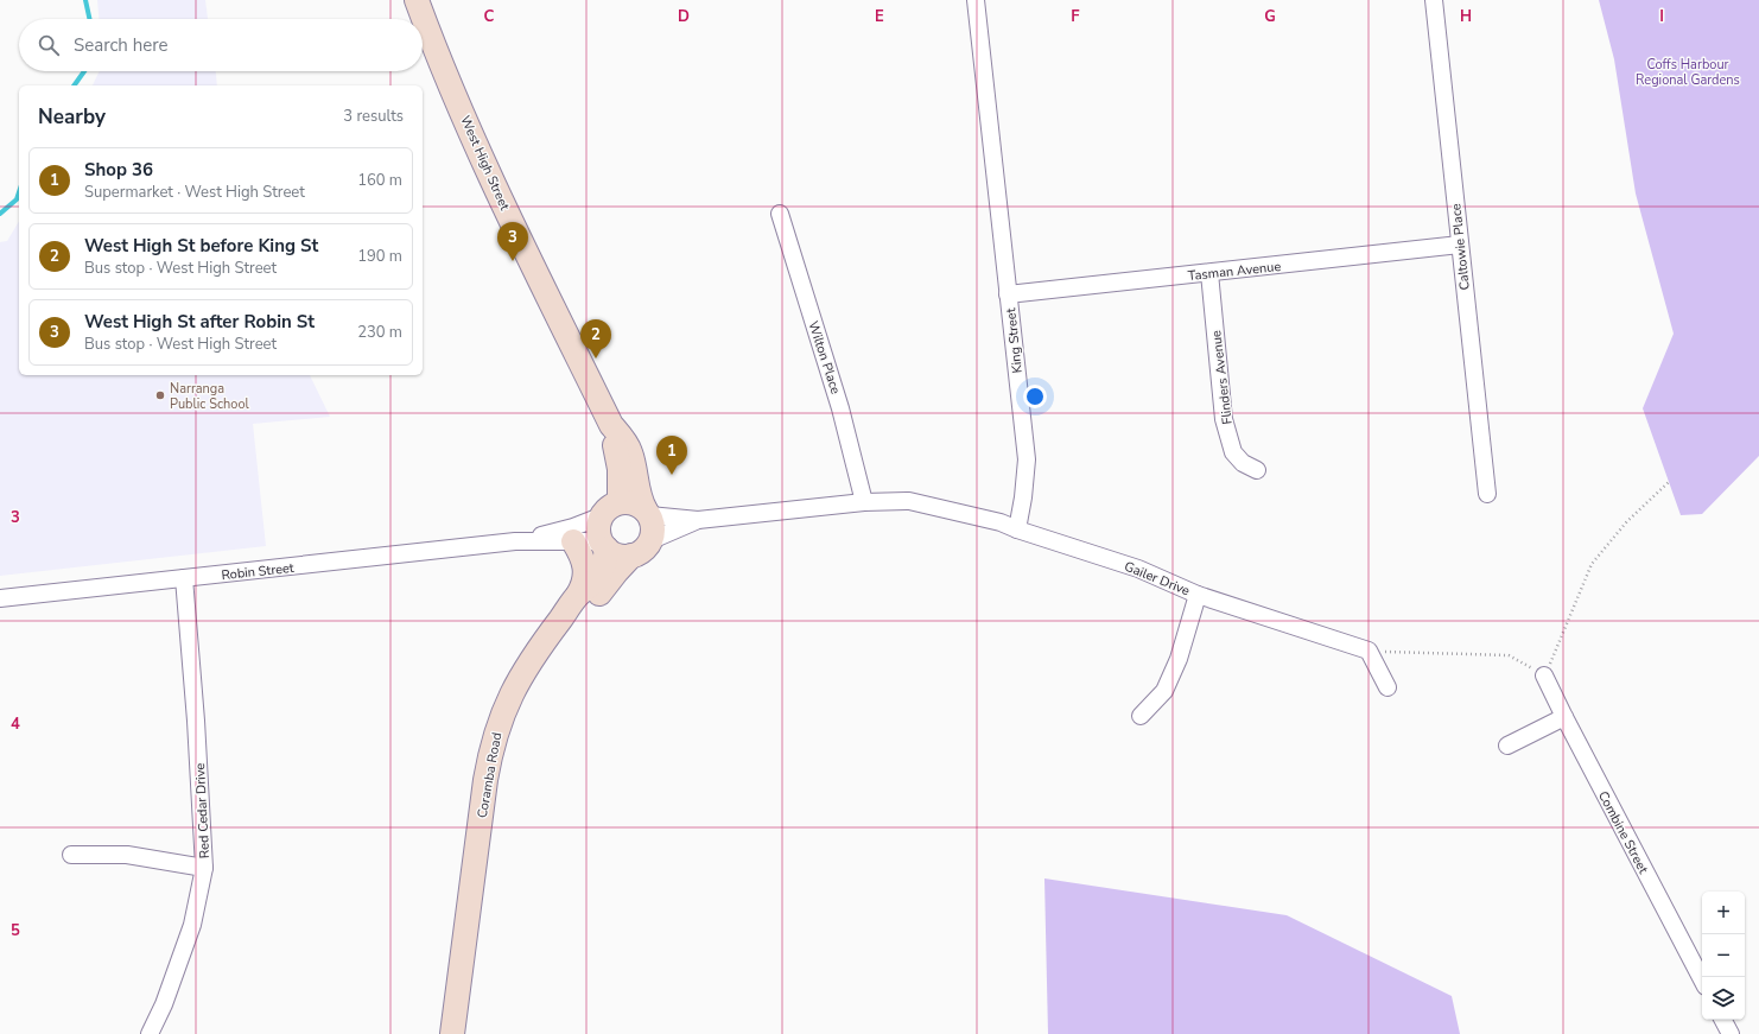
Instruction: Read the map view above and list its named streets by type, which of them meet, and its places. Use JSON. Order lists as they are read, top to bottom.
{
  "streets": {
    "main road": ["West High Street", "Coramba Road"],
    "street": [
      "Caltowie Place",
      "Tasman Avenue",
      "King Street",
      "Wilton Place",
      "Flinders Avenue",
      "Robin Street",
      "Gailer Drive",
      "Red Cedar Drive",
      "Combine Street"
    ]
  },
  "crossings": [
    ["West High Street", "Robin Street"],
    ["West High Street", "Coramba Road"],
    ["Caltowie Place", "Tasman Avenue"],
    ["Tasman Avenue", "King Street"],
    ["Tasman Avenue", "Flinders Avenue"],
    ["King Street", "Gailer Drive"],
    ["Robin Street", "Coramba Road"],
    ["Robin Street", "Red Cedar Drive"]
  ],
  "parks": ["Coffs Harbour Regional Gardens"],
  "places": ["Narranga Public School"],
  "page": {
    "search": "Search here",
    "heading": ["Nearby", "3 results"],
    "list": [
      {
        "mark": "1",
        "name": "Shop 36",
        "note": "Supermarket · West High Street",
        "value": "160 m"
      },
      {
        "mark": "2",
        "name": "West High St before King St",
        "note": "Bus stop · West High Street",
        "value": "190 m"
      },
      {
        "mark": "3",
        "name": "West High St after Robin St",
        "note": "Bus stop · West High Street",
        "value": "230 m"
      }
    ],
    "pins": ["3", "2", "1"],
    "map_buttons": ["+", "−"]
  },
  "grid": {
    "columns": [
      "C",
      "D",
      "E",
      "F",
      "G",
      "H",
      "I"
    ],
    "rows": ["3", "4", "5"]
  }
}
